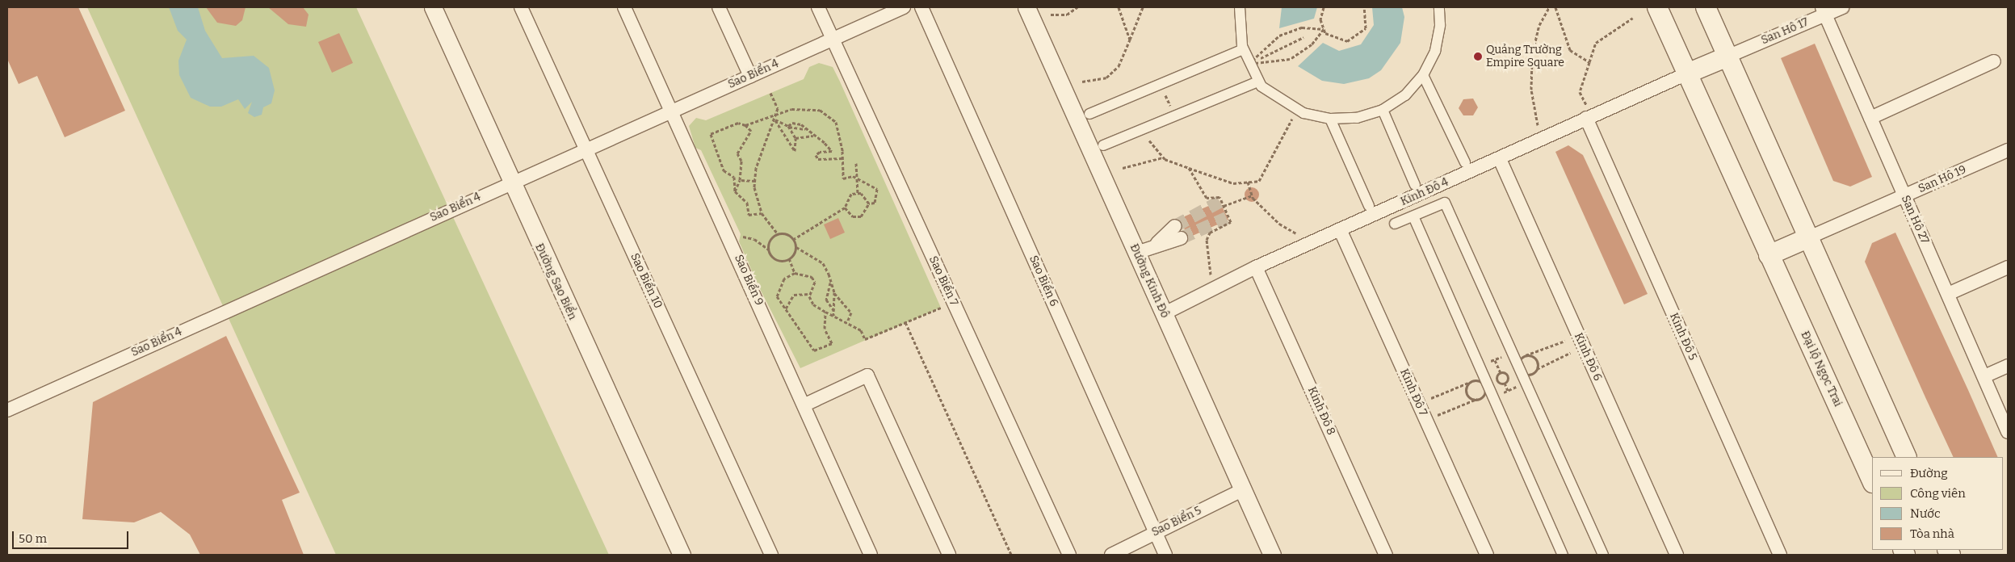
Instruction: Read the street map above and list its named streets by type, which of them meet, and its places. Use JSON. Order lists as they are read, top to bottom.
{
  "streets": {
    "main road": ["Đại lộ Ngọc Trai"],
    "street": [
      "San Hô 17",
      "Sao Biển 4",
      "San Hô 19",
      "Kinh Đô 4",
      "San Hô 27",
      "Sao Biển 9",
      "Sao Biển 10",
      "Sao Biển 7",
      "Sao Biển 6",
      "Đường Kinh Đô",
      "Đường Sao Biển",
      "Kinh Đô 5",
      "Kinh Đô 6",
      "Kinh Đô 7",
      "Kinh Đô 8",
      "Sao Biển 5"
    ]
  },
  "crossings": [
    ["San Hô 17", "San Hô 27"],
    ["Sao Biển 4", "Sao Biển 9"],
    ["Sao Biển 4", "Sao Biển 10"],
    ["Sao Biển 4", "Sao Biển 7"],
    ["Sao Biển 4", "Đường Sao Biển"],
    ["San Hô 19", "San Hô 27"],
    ["Kinh Đô 4", "Đường Kinh Đô"],
    ["Kinh Đô 4", "Kinh Đô 5"],
    ["Kinh Đô 4", "Kinh Đô 6"],
    ["Kinh Đô 4", "Đại lộ Ngọc Trai"],
    ["Kinh Đô 4", "Kinh Đô 7"],
    ["Kinh Đô 4", "Kinh Đô 8"],
    ["Sao Biển 6", "Sao Biển 5"],
    ["Đường Kinh Đô", "Sao Biển 5"]
  ],
  "places": ["Quảng Trường Empire Square"],
  "legend": [
    "Đường",
    "Công viên",
    "Nước",
    "Tòa nhà"
  ],
  "scale_bar": "50 m"
}
